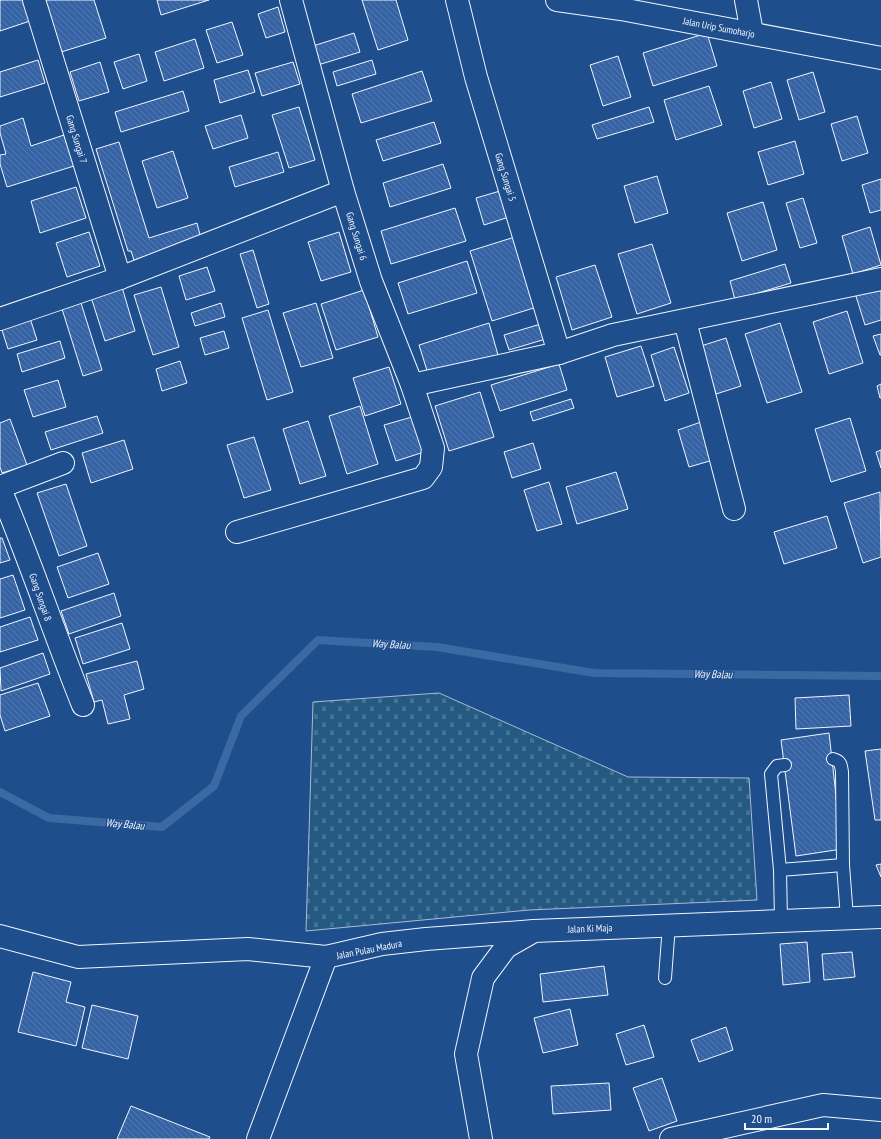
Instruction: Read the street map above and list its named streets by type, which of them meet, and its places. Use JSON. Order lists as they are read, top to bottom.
{
  "streets": {
    "street": [
      "Jalan Urip Sumoharjo",
      "Gang Sungai 7",
      "Gang Sungai 5",
      "Gang Sungai 6",
      "Gang Sungai 8",
      "Jalan Ki Maja",
      "Jalan Pulau Madura"
    ]
  },
  "crossings": [
    ["Jalan Ki Maja", "Jalan Pulau Madura"]
  ],
  "water": ["Way Balau"],
  "scale_bar": "20 m"
}
